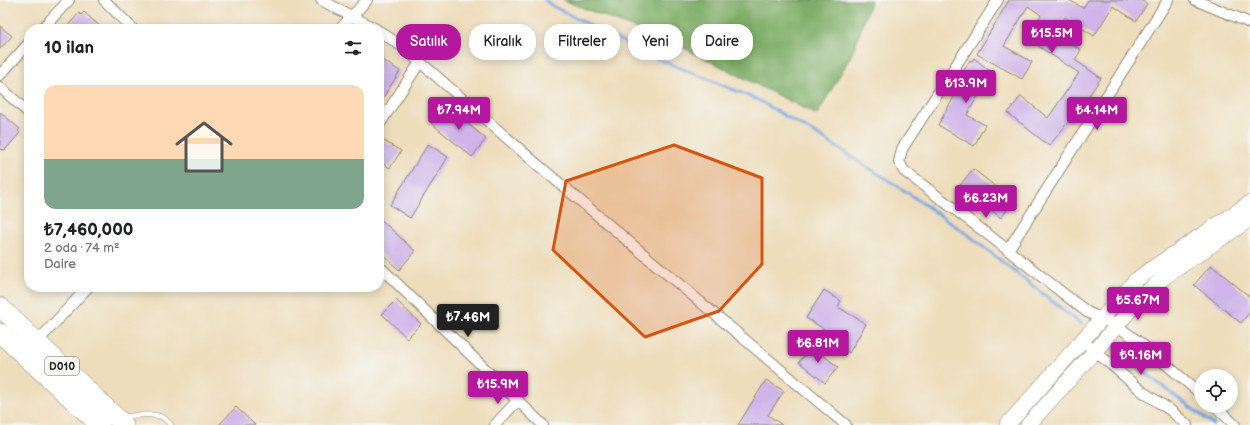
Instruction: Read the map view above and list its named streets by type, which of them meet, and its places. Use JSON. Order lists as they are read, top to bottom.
{
  "streets": {
    "highway": ["D010"]
  },
  "page": {
    "price": [
      "₺15.5M",
      "₺13.9M",
      "₺7.94M",
      "₺4.14M",
      "₺6.23M",
      "₺5.67M",
      "₺7.46M",
      "₺6.81M",
      "₺9.16M",
      "₺15.9M"
    ],
    "chip": [
      "Satılık",
      "Kiralık",
      "Filtreler",
      "Yeni",
      "Daire"
    ],
    "heading": "10 ilan",
    "list": [
      {
        "name": "₺7,460,000",
        "note": "2 oda · 74 m² · Daire"
      }
    ]
  }
}
